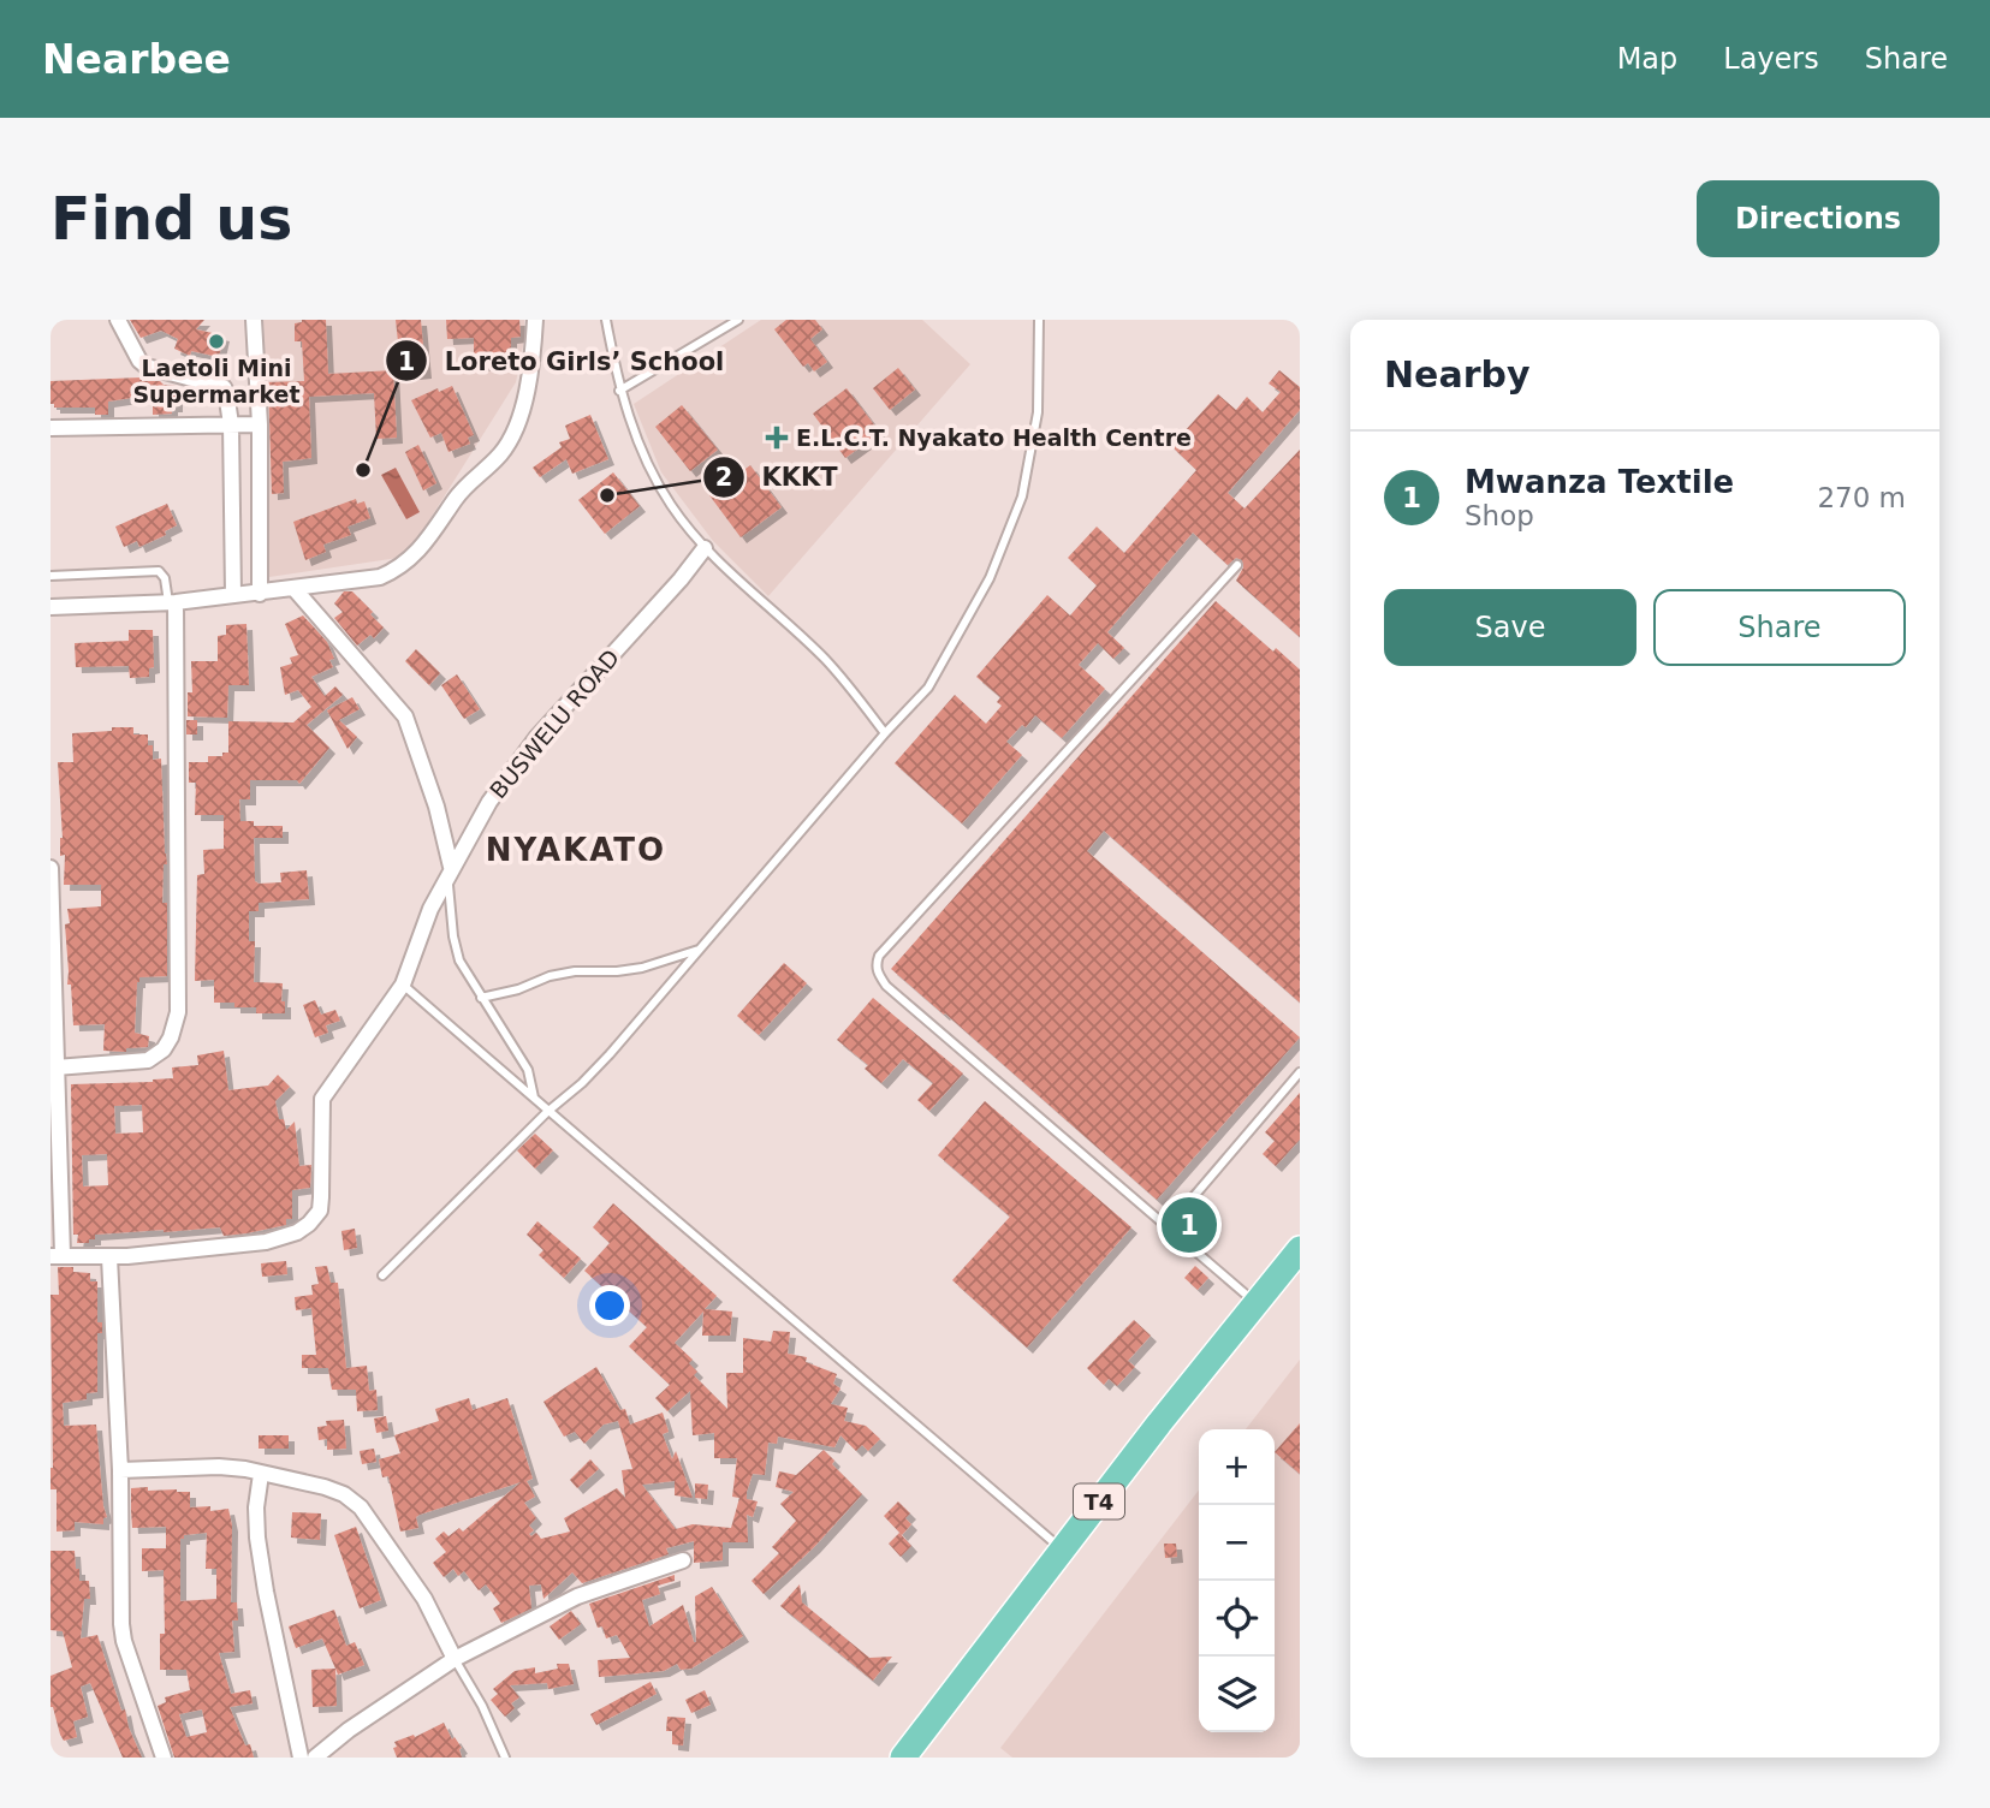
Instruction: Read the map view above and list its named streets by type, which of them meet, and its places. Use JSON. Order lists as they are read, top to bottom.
{
  "streets": {
    "highway": ["T4"],
    "street": ["BUSWELU ROAD"]
  },
  "districts": ["NYAKATO"],
  "places": {
    "other": ["Laetoli Mini Supermarket", "Loreto Girls’ School", "KKKT"],
    "health": ["E.L.C.T. Nyakato Health Centre"]
  },
  "page": {
    "header": "Nearbee",
    "nav": ["Map", "Layers", "Share"],
    "buttons": [
      "Directions",
      ["Save", "Share"]
    ],
    "title": "Find us",
    "heading": "Nearby",
    "list": [
      {
        "mark": "1",
        "name": "Mwanza Textile",
        "note": "Shop",
        "value": "270 m"
      }
    ],
    "pins": "1",
    "map_buttons": ["+", "−"]
  }
}
